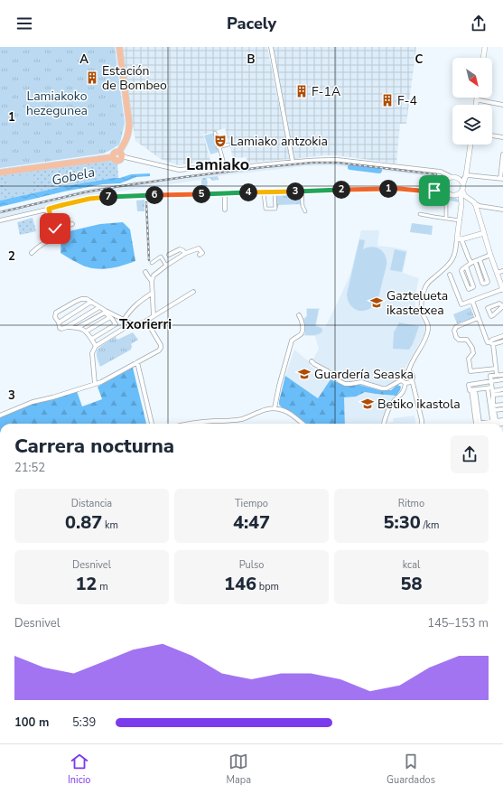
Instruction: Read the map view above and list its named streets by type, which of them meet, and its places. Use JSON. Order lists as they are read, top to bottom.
{
  "districts": ["Lamiako", "Txorierri"],
  "water": ["Gobela"],
  "parks": ["Lamiakoko hezegunea"],
  "places": {
    "building": ["Estación de Bombeo", "F-1A", "F-4"],
    "theatre": ["Lamiako antzokia"],
    "school or university": ["Gaztelueta ikastetxea", "Guardería Seaska", "Betiko ikastola"]
  },
  "north": "bottom right",
  "page": {
    "header": "Pacely",
    "pins": [
      "1",
      "2",
      "3",
      "4",
      "5",
      "6",
      "7"
    ],
    "heading": ["Carrera nocturna", "21:52"],
    "stats": [
      ["Distancia", "0.87 km"],
      ["Tiempo", "4:47"],
      ["Ritmo", "5:30 /km"],
      ["Desnivel", "12 m"],
      ["Pulso", "146 bpm"],
      ["kcal", "58"]
    ],
    "chart": ["Desnivel", "145–153 m"],
    "list": [
      {
        "name": "100 m",
        "note": "5:39"
      }
    ],
    "tabs": ["Inicio", "Mapa", "Guardados"]
  },
  "grid": {
    "columns": ["A", "B", "C"],
    "rows": ["1", "2", "3"]
  }
}
